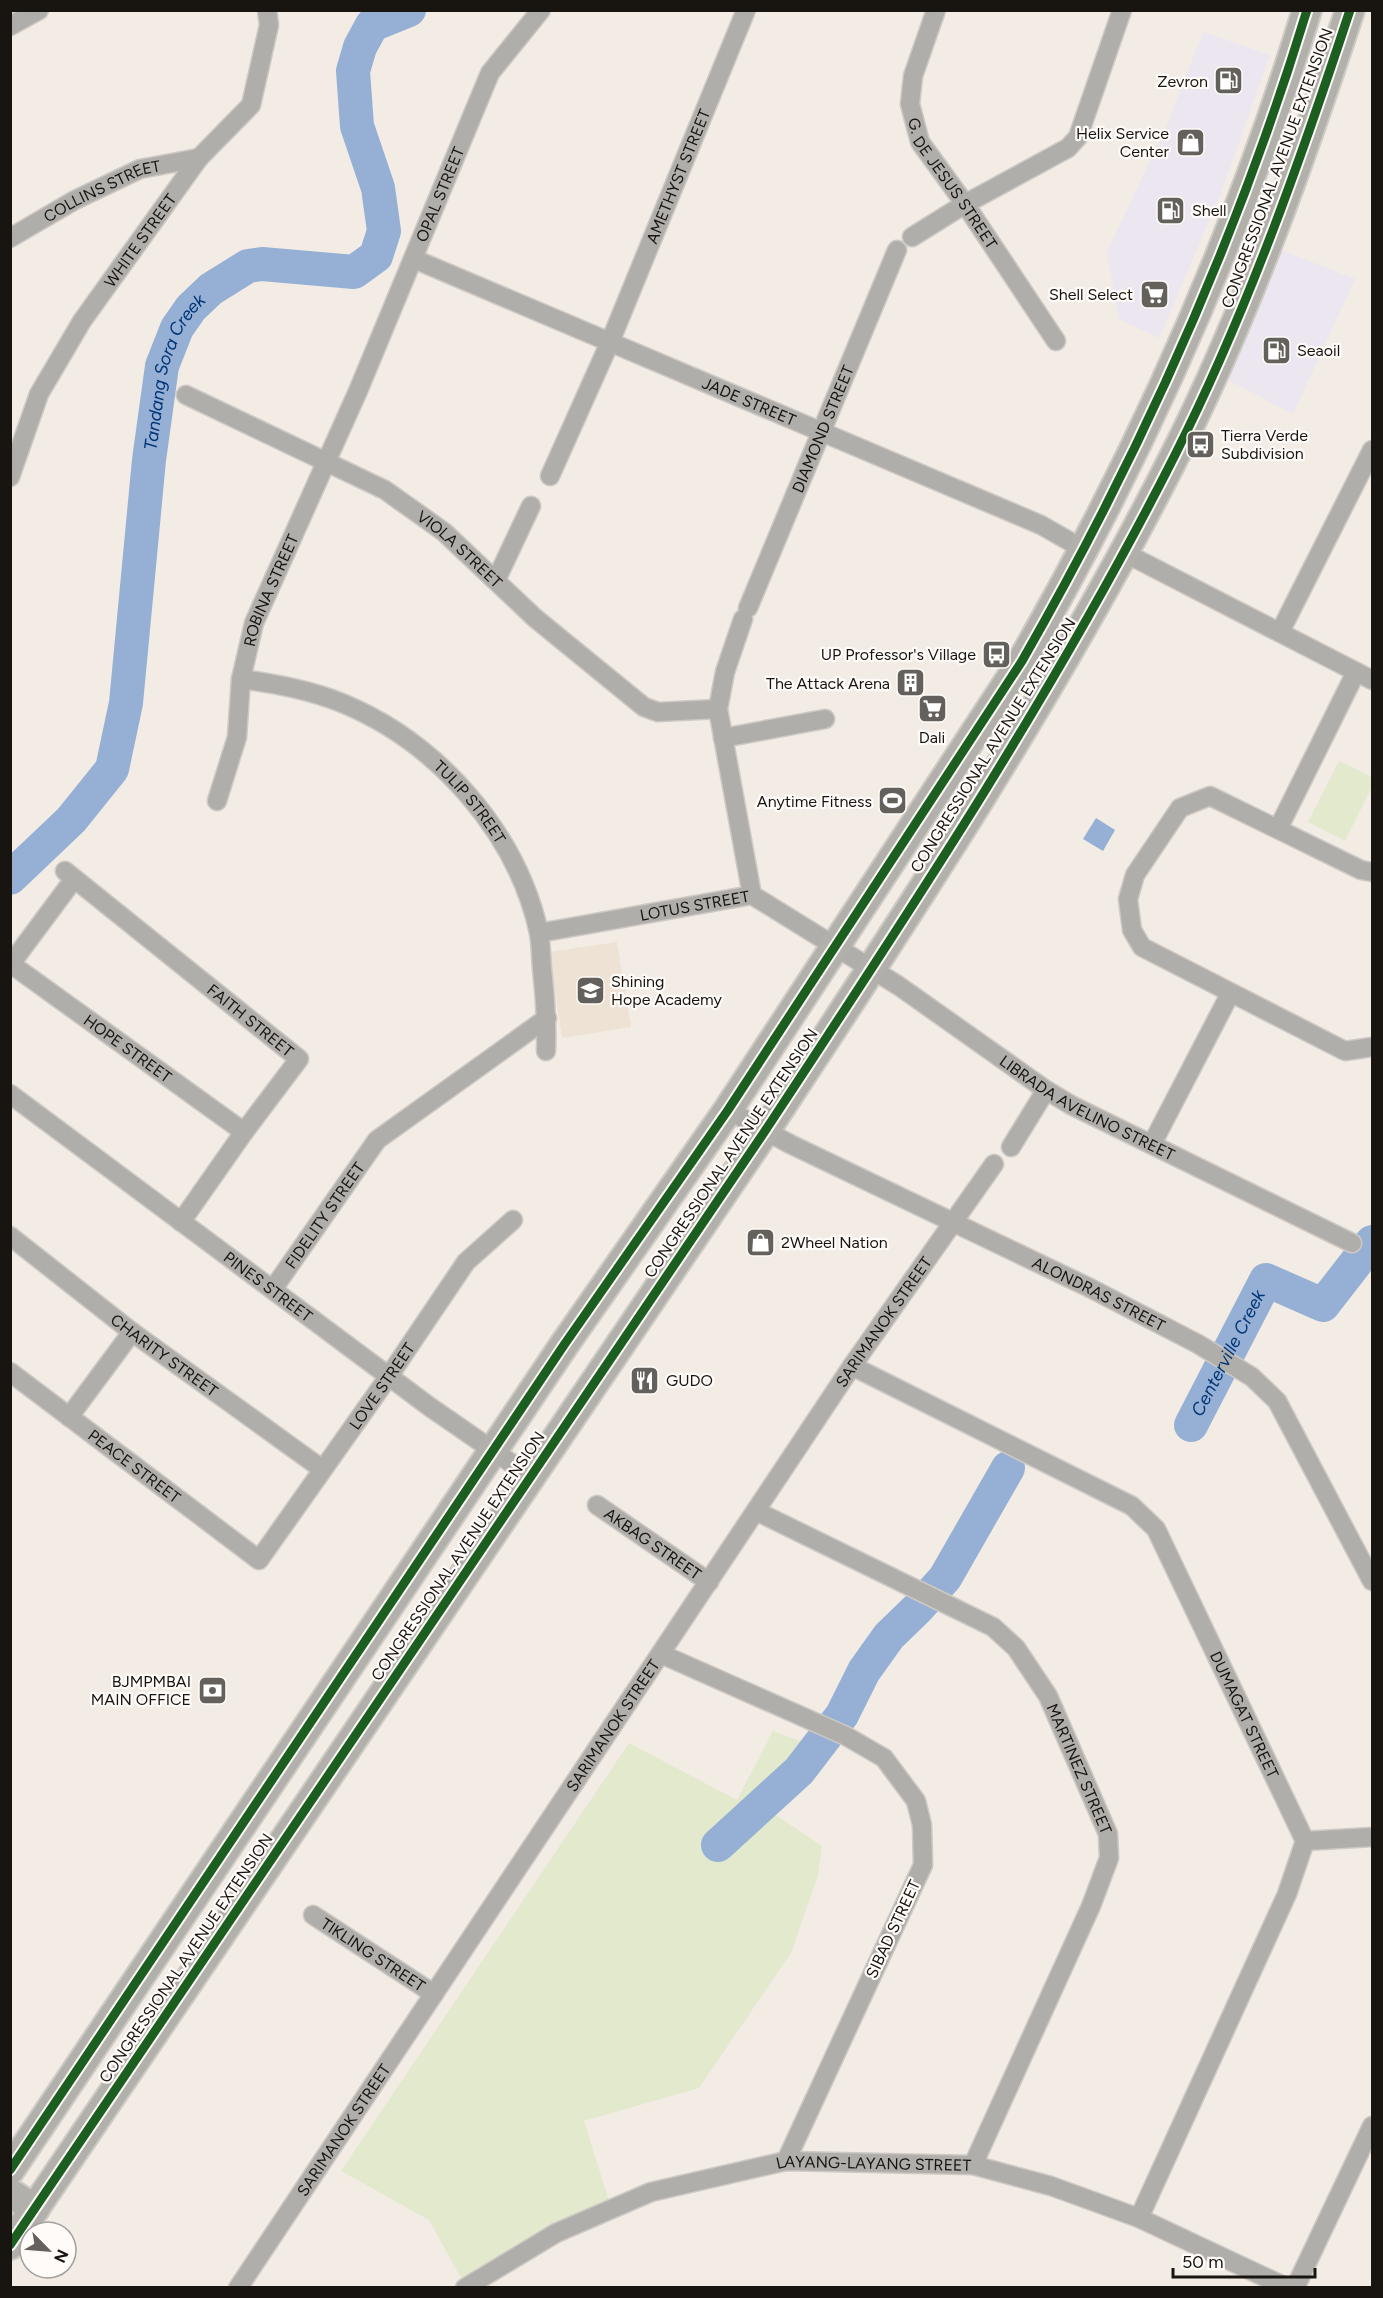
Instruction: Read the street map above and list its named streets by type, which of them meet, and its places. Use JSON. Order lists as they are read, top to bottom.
{
  "streets": {
    "main road": ["CONGRESSIONAL AVENUE EXTENSION"],
    "street": [
      "AMETHYST STREET",
      "G. DE JESUS STREET",
      "COLLINS STREET",
      "OPAL STREET",
      "WHITE STREET",
      "JADE STREET",
      "DIAMOND STREET",
      "VIOLA STREET",
      "ROBINA STREET",
      "TULIP STREET",
      "LOTUS STREET",
      "FAITH STREET",
      "HOPE STREET",
      "LIBRADA AVELINO STREET",
      "FIDELITY STREET",
      "PINES STREET",
      "ALONDRAS STREET",
      "SARIMANOK STREET",
      "CHARITY STREET",
      "LOVE STREET",
      "PEACE STREET",
      "AKBAG STREET",
      "DUMAGAT STREET",
      "MARTINEZ STREET",
      "SIBAD STREET",
      "TIKLING STREET",
      "LAYANG-LAYANG STREET"
    ]
  },
  "crossings": [
    ["CONGRESSIONAL AVENUE EXTENSION", "JADE STREET"],
    ["CONGRESSIONAL AVENUE EXTENSION", "LOTUS STREET"],
    ["CONGRESSIONAL AVENUE EXTENSION", "LIBRADA AVELINO STREET"],
    ["CONGRESSIONAL AVENUE EXTENSION", "PINES STREET"],
    ["CONGRESSIONAL AVENUE EXTENSION", "ALONDRAS STREET"],
    ["AMETHYST STREET", "JADE STREET"],
    ["COLLINS STREET", "WHITE STREET"],
    ["OPAL STREET", "JADE STREET"],
    ["OPAL STREET", "ROBINA STREET"],
    ["JADE STREET", "DIAMOND STREET"],
    ["DIAMOND STREET", "VIOLA STREET"],
    ["DIAMOND STREET", "LOTUS STREET"],
    ["VIOLA STREET", "ROBINA STREET"],
    ["ROBINA STREET", "TULIP STREET"],
    ["TULIP STREET", "LOTUS STREET"],
    ["TULIP STREET", "FIDELITY STREET"],
    ["LOTUS STREET", "LIBRADA AVELINO STREET"],
    ["FAITH STREET", "HOPE STREET"],
    ["FAITH STREET", "PINES STREET"],
    ["FIDELITY STREET", "PINES STREET"],
    ["PINES STREET", "LOVE STREET"],
    ["ALONDRAS STREET", "SARIMANOK STREET"],
    ["SARIMANOK STREET", "AKBAG STREET"],
    ["SARIMANOK STREET", "DUMAGAT STREET"],
    ["SARIMANOK STREET", "MARTINEZ STREET"],
    ["SARIMANOK STREET", "SIBAD STREET"],
    ["SARIMANOK STREET", "TIKLING STREET"],
    ["CHARITY STREET", "LOVE STREET"],
    ["LOVE STREET", "PEACE STREET"],
    ["MARTINEZ STREET", "LAYANG-LAYANG STREET"],
    ["SIBAD STREET", "LAYANG-LAYANG STREET"]
  ],
  "water": ["Tandang Sora Creek", "Centerville Creek"],
  "places": {
    "fuel station": ["Zevron", "Shell", "Seaoil"],
    "shop": ["Helix Service Center", "2Wheel Nation"],
    "supermarket": ["Shell Select", "Dali"],
    "bus stop": ["Tierra Verde Subdivision", "UP Professor's Village"],
    "building": ["The Attack Arena"],
    "sports": ["Anytime Fitness"],
    "school or university": ["Shining Hope Academy"],
    "restaurant": ["GUDO"],
    "bank": ["BJMPMBAI MAIN OFFICE"]
  },
  "scale_bar": "50 m",
  "north": "bottom right"
}
